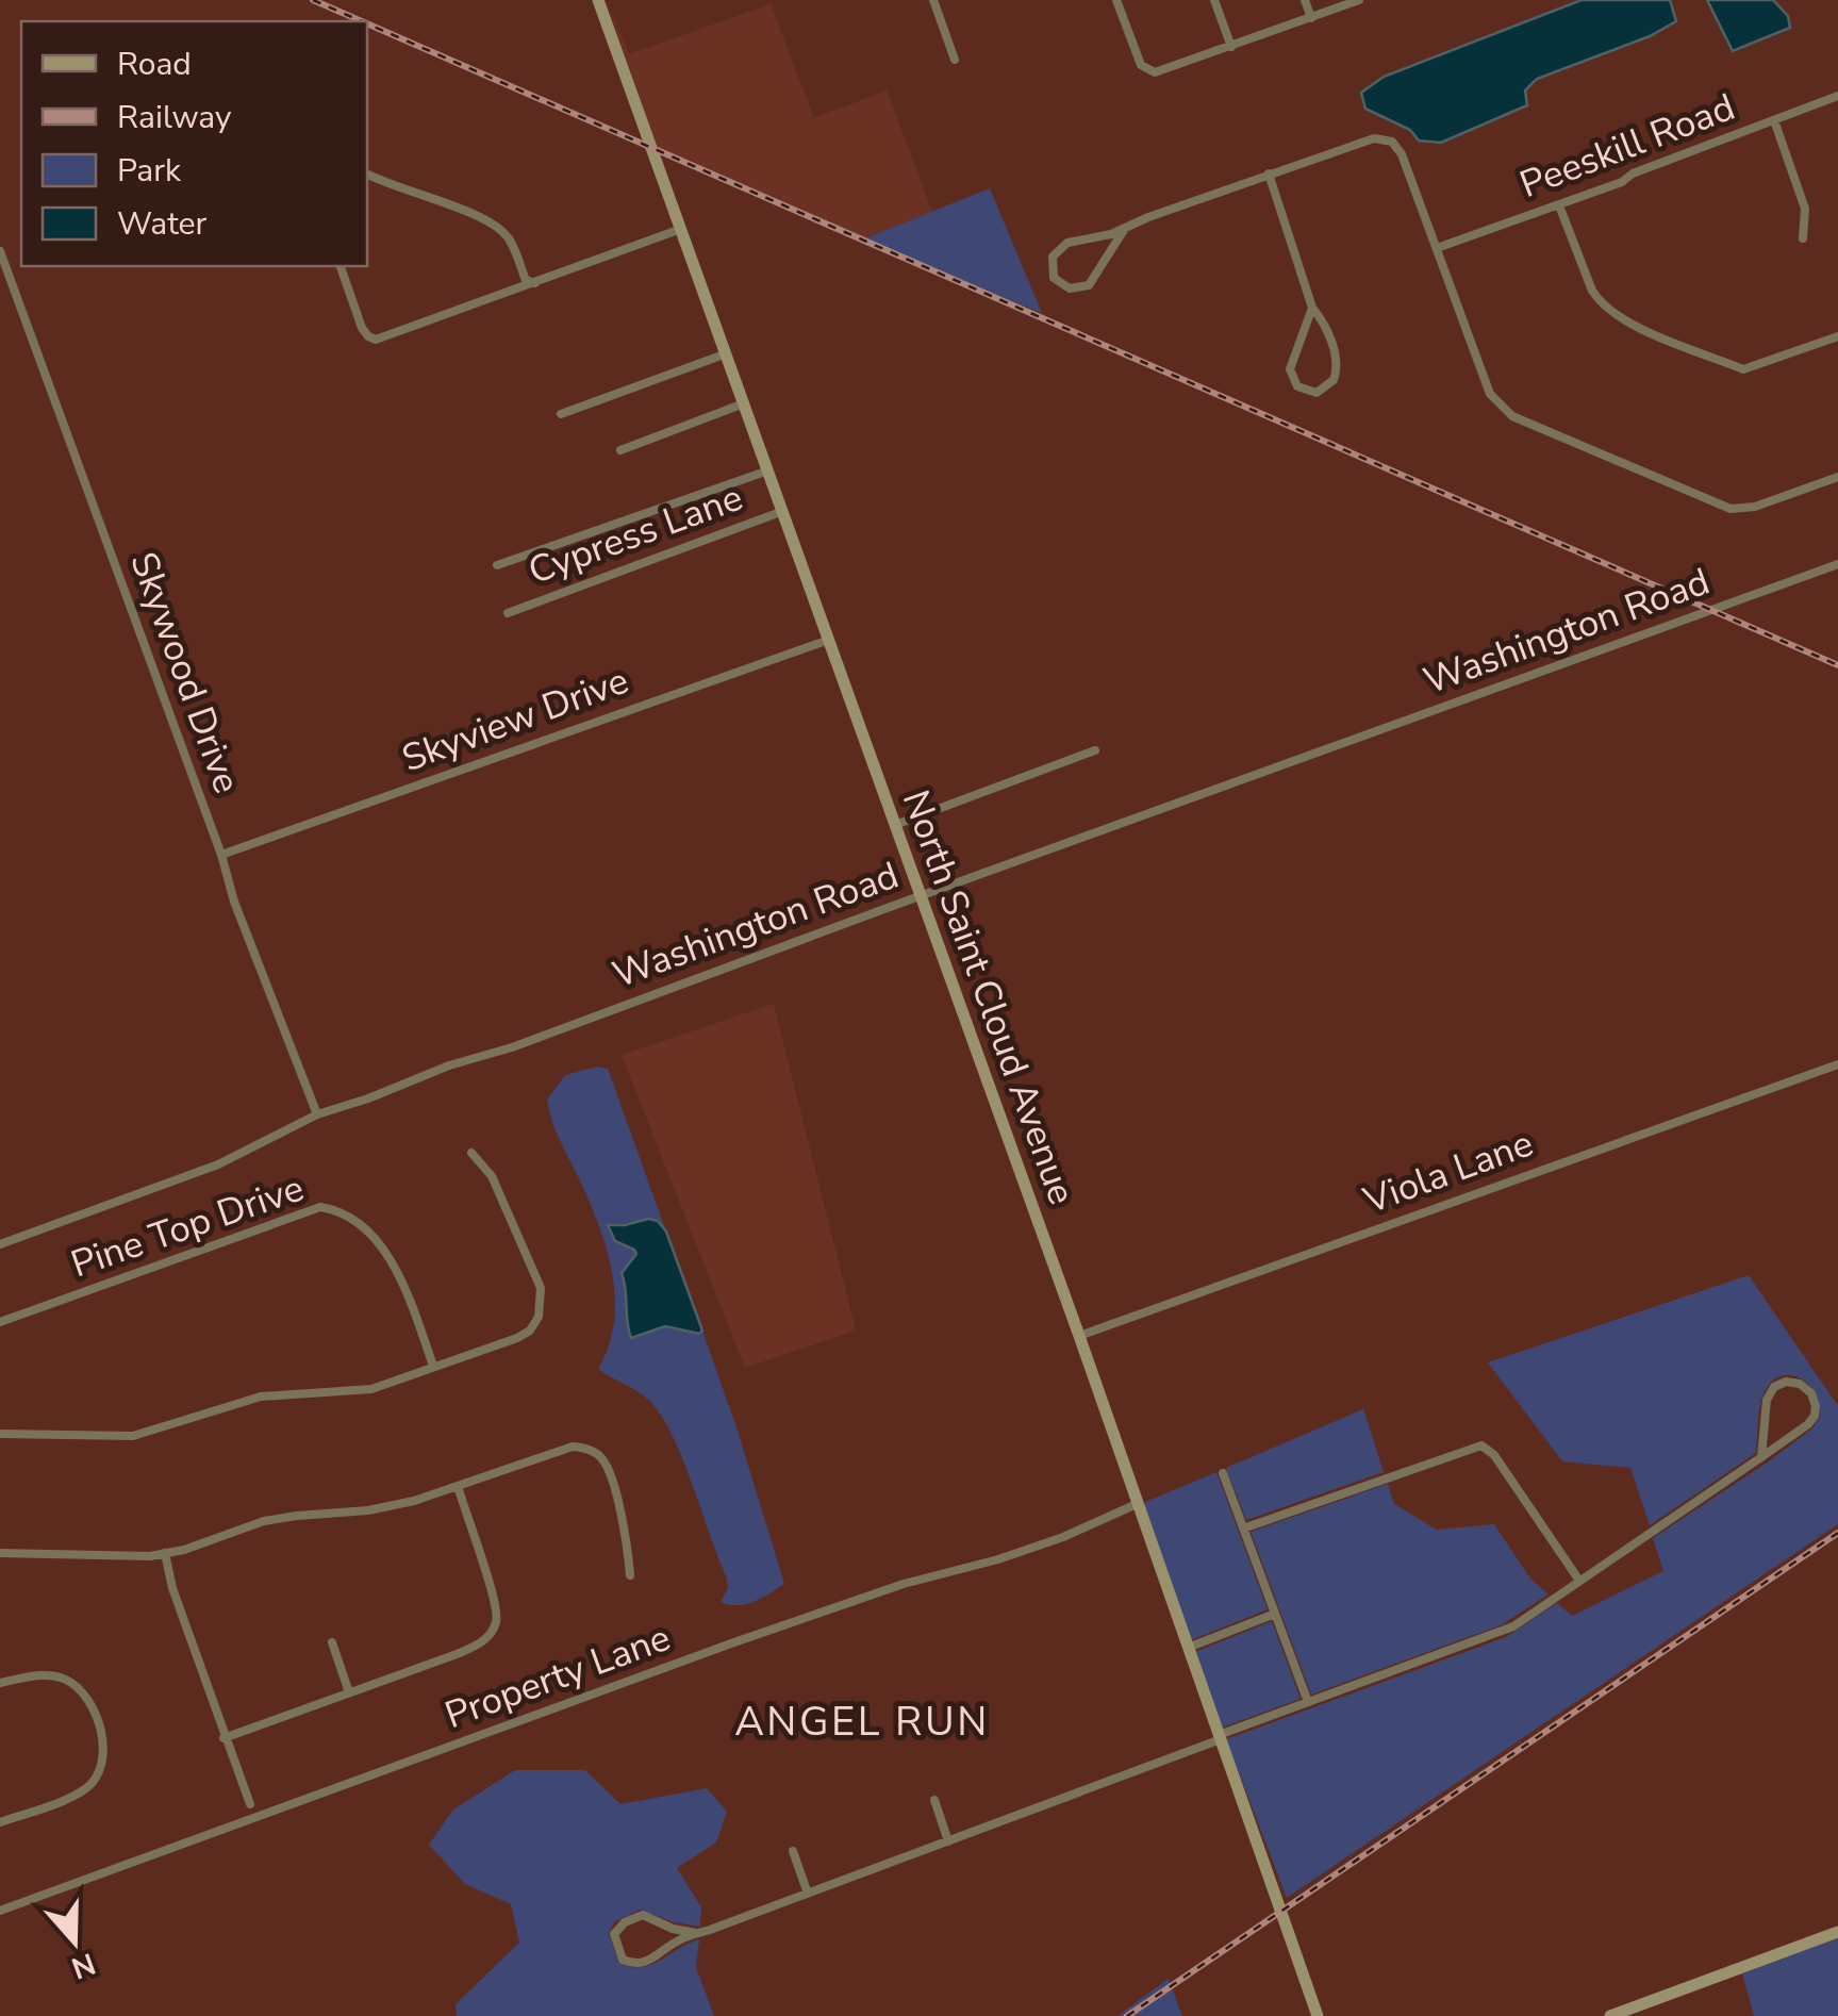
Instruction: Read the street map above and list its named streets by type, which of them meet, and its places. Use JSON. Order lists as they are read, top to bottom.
{
  "streets": {
    "street": [
      "Peeskill Road",
      "Cypress Lane",
      "Washington Road",
      "Skywood Drive",
      "Skyview Drive",
      "North Saint Cloud Avenue",
      "Viola Lane",
      "Pine Top Drive",
      "Property Lane"
    ]
  },
  "crossings": [
    ["Cypress Lane", "North Saint Cloud Avenue"],
    ["Washington Road", "Skywood Drive"],
    ["Washington Road", "North Saint Cloud Avenue"],
    ["Skywood Drive", "Skyview Drive"],
    ["Skyview Drive", "North Saint Cloud Avenue"],
    ["North Saint Cloud Avenue", "Viola Lane"],
    ["North Saint Cloud Avenue", "Property Lane"]
  ],
  "districts": ["ANGEL RUN"],
  "legend": [
    "Road",
    "Railway",
    "Park",
    "Water"
  ],
  "north": "bottom"
}
